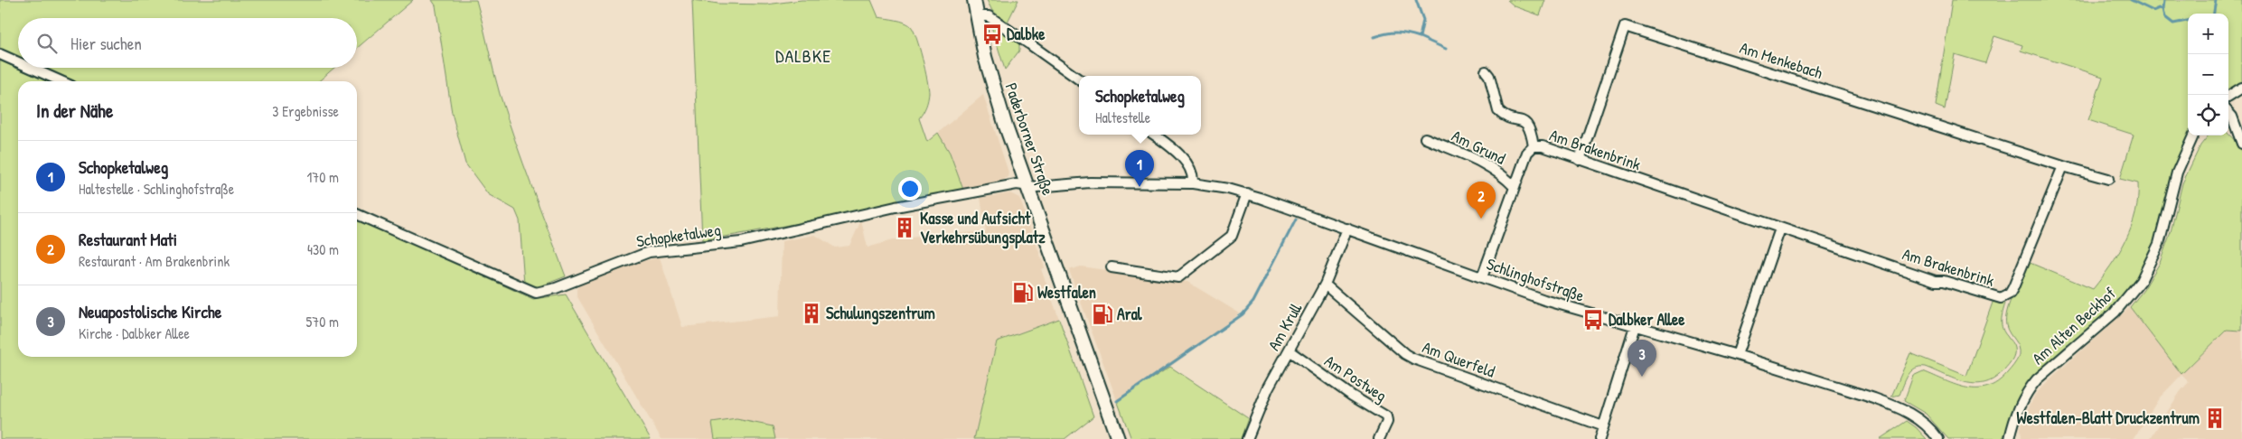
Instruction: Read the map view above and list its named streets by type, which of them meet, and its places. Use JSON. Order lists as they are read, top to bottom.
{
  "streets": {
    "main road": ["Paderborner Straße"],
    "street": [
      "Am Menkebach",
      "Am Grund",
      "Am Brakenbrink",
      "Schopketalweg",
      "Schlinghofstraße",
      "Am Alten Beckhof",
      "Am Krull",
      "Am Querfeld",
      "Am Postweg"
    ]
  },
  "crossings": [
    ["Am Menkebach", "Am Brakenbrink"],
    ["Paderborner Straße", "Schopketalweg"],
    ["Paderborner Straße", "Schlinghofstraße"],
    ["Am Grund", "Am Brakenbrink"],
    ["Am Brakenbrink", "Schlinghofstraße"],
    ["Schopketalweg", "Schlinghofstraße"],
    ["Schlinghofstraße", "Am Krull"],
    ["Am Krull", "Am Querfeld"],
    ["Am Krull", "Am Postweg"]
  ],
  "districts": ["DALBKE"],
  "places": {
    "bus stop": ["Dalbke", "Dalbker Allee"],
    "building": ["Kasse und Aufsicht Verkehrsübungsplatz", "Schulungszentrum", "Westfalen-Blatt Druckzentrum"],
    "fuel station": ["Westfalen", "Aral"]
  },
  "page": {
    "map_buttons": ["+", "−"],
    "search": "Hier suchen",
    "popup": ["Schopketalweg", "Haltestelle"],
    "heading": ["In der Nähe", "3 Ergebnisse"],
    "list": [
      {
        "mark": "1",
        "name": "Schopketalweg",
        "note": "Haltestelle · Schlinghofstraße",
        "value": "170 m"
      },
      {
        "mark": "2",
        "name": "Restaurant Mati",
        "note": "Restaurant · Am Brakenbrink",
        "value": "430 m"
      },
      {
        "mark": "3",
        "name": "Neuapostolische Kirche",
        "note": "Kirche · Dalbker Allee",
        "value": "570 m"
      }
    ],
    "pins": ["1", "2", "3"]
  }
}
